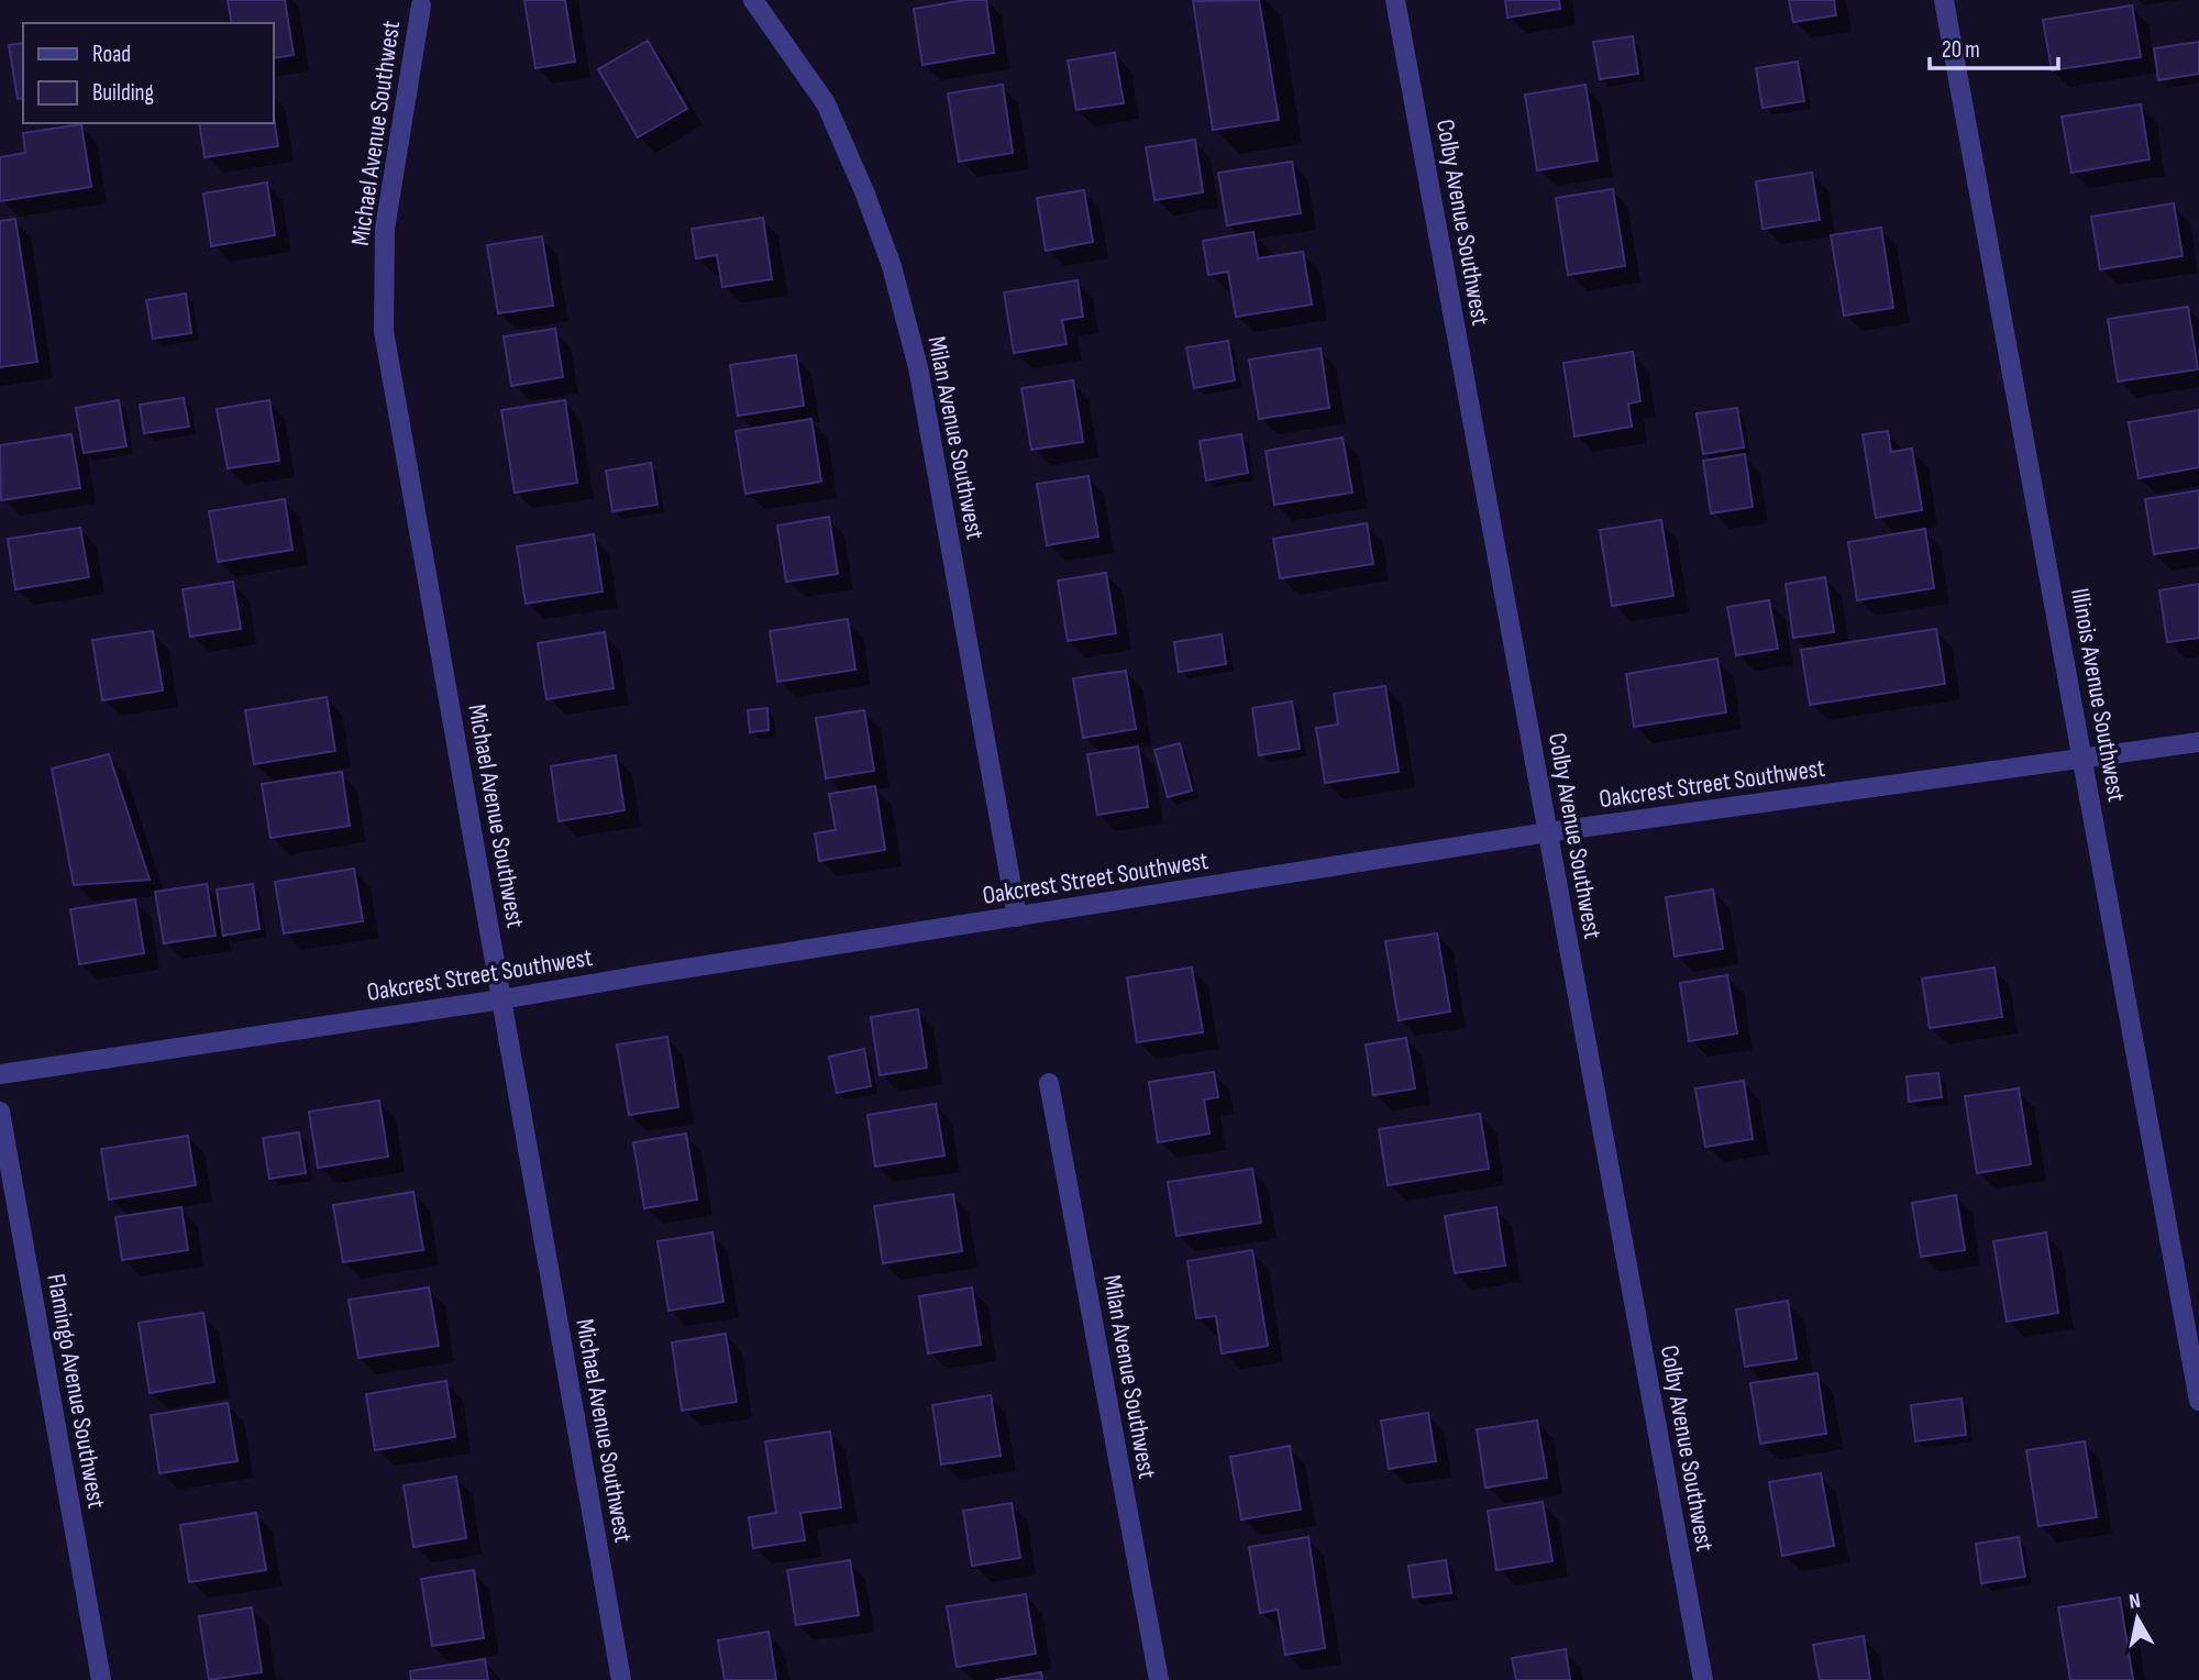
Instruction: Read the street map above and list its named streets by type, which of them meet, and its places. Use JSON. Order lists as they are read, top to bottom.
{
  "streets": {
    "street": [
      "Michael Avenue Southwest",
      "Colby Avenue Southwest",
      "Milan Avenue Southwest",
      "Illinois Avenue Southwest",
      "Oakcrest Street Southwest",
      "Flamingo Avenue Southwest"
    ]
  },
  "crossings": [
    ["Michael Avenue Southwest", "Oakcrest Street Southwest"],
    ["Colby Avenue Southwest", "Oakcrest Street Southwest"],
    ["Milan Avenue Southwest", "Oakcrest Street Southwest"],
    ["Illinois Avenue Southwest", "Oakcrest Street Southwest"]
  ],
  "legend": ["Road", "Building"],
  "scale_bar": "20 m",
  "north": "top"
}
